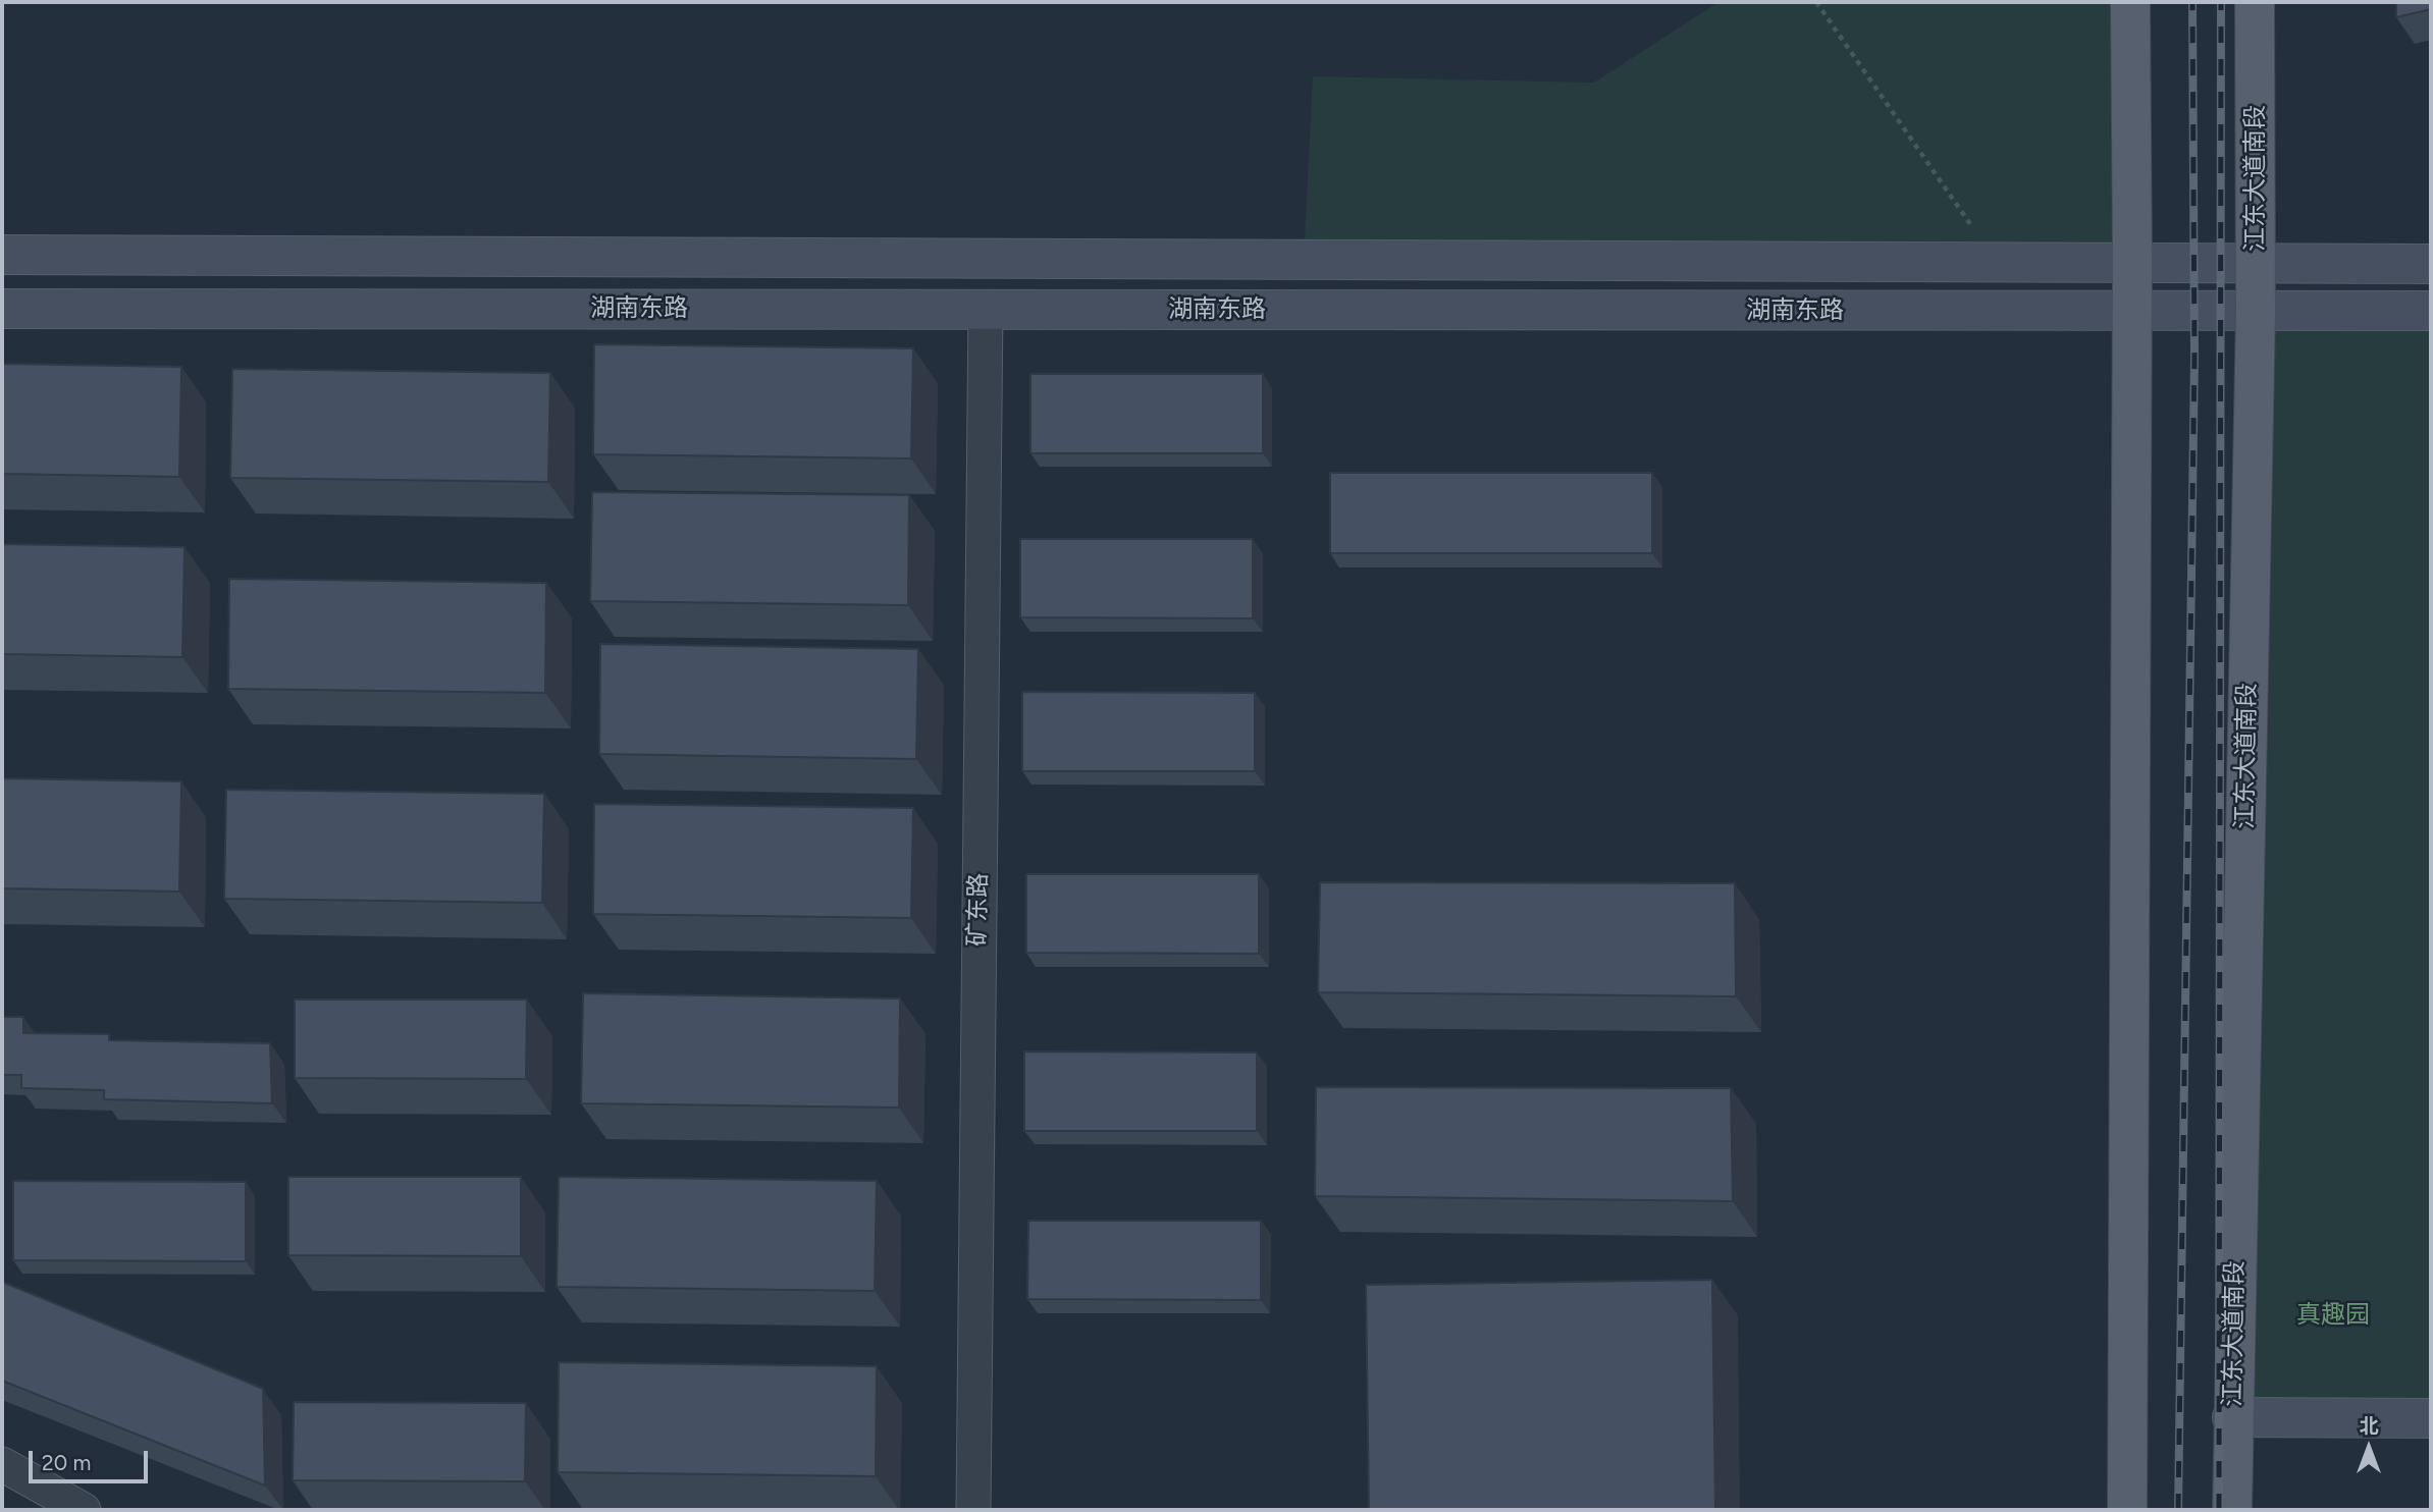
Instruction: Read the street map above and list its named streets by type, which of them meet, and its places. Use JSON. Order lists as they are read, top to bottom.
{
  "streets": {
    "main road": ["江东大道南段", "湖南东路"],
    "street": ["矿东路"]
  },
  "crossings": [
    ["江东大道南段", "湖南东路"],
    ["湖南东路", "矿东路"]
  ],
  "parks": ["真趣园"],
  "scale_bar": "20 m",
  "north": "top"
}
